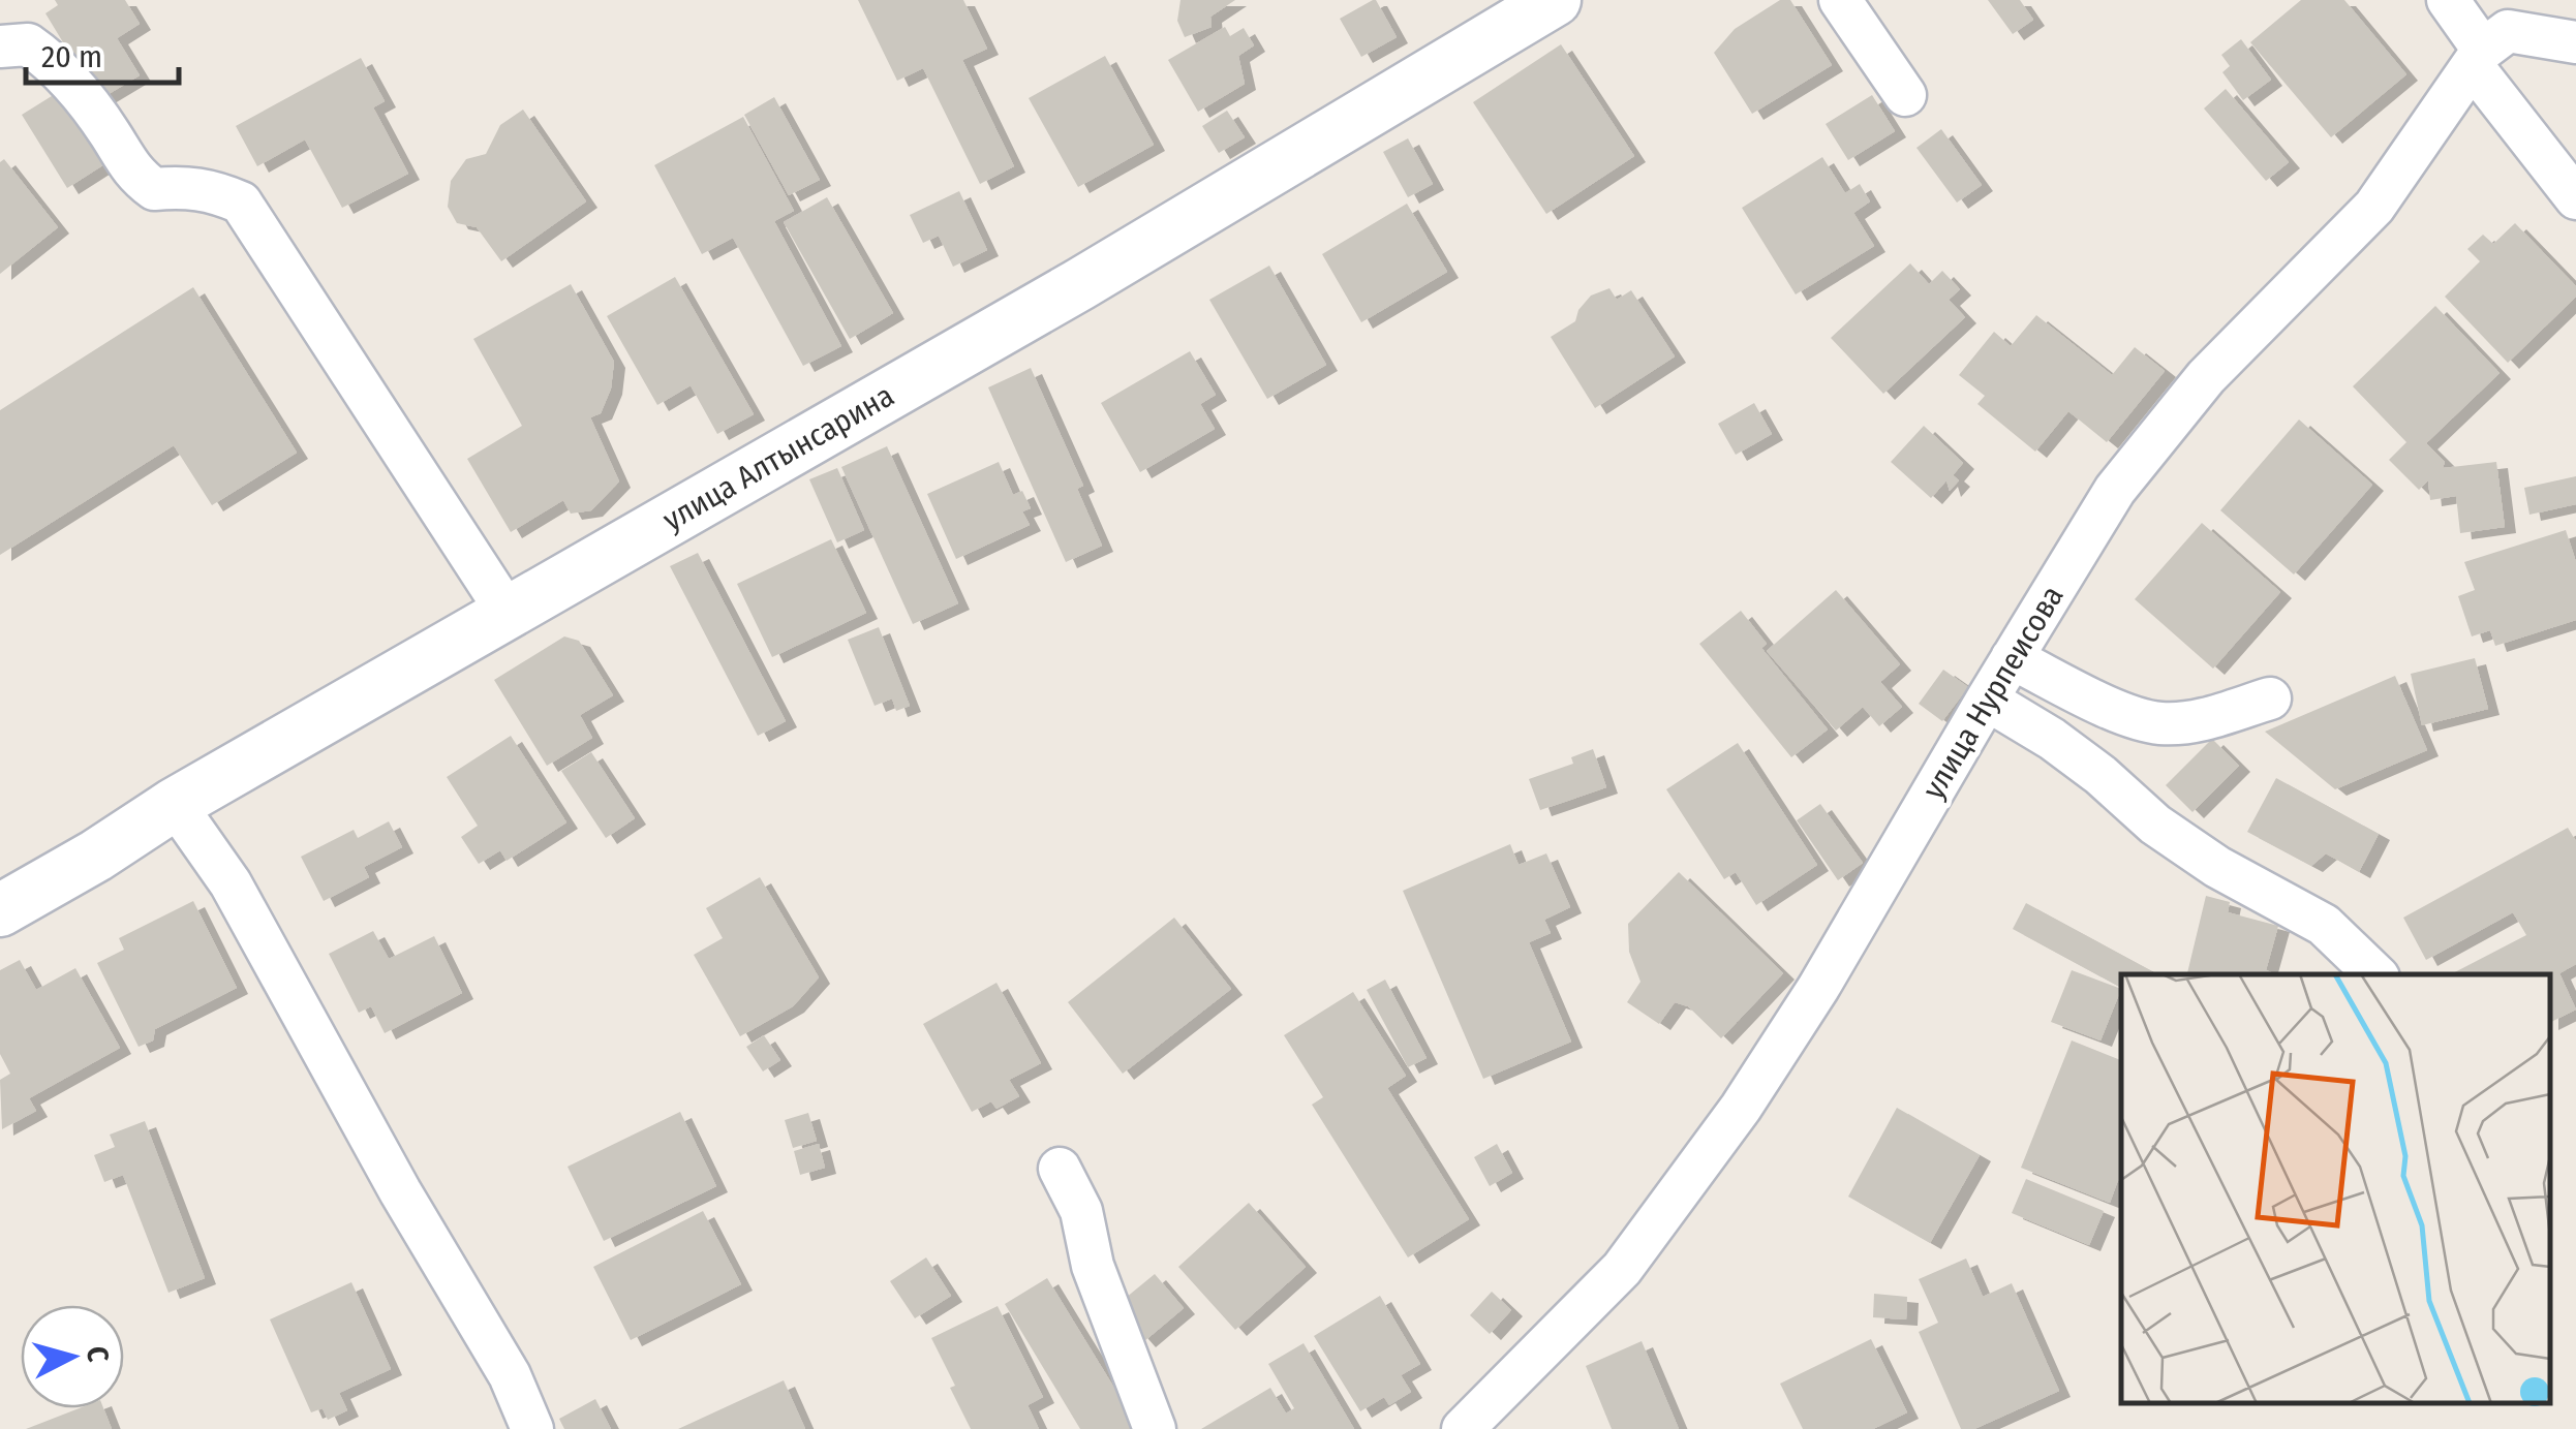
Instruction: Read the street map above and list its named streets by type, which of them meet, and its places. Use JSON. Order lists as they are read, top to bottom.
{
  "streets": {
    "street": ["улица Алтынсарина", "улица Нурпеисова"]
  },
  "scale_bar": "20 m",
  "north": "right"
}
